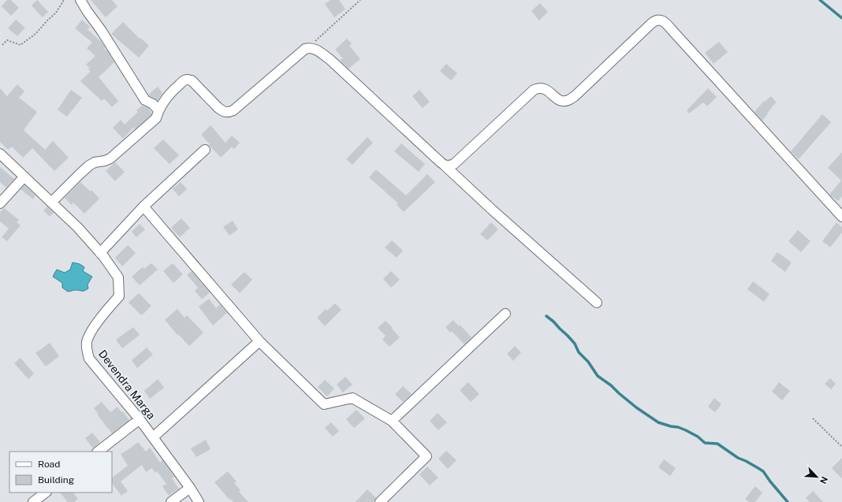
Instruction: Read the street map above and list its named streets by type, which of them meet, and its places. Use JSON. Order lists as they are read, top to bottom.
{
  "streets": {
    "street": ["Devendra Marga"]
  },
  "legend": ["Road", "Building"],
  "north": "bottom right"
}
